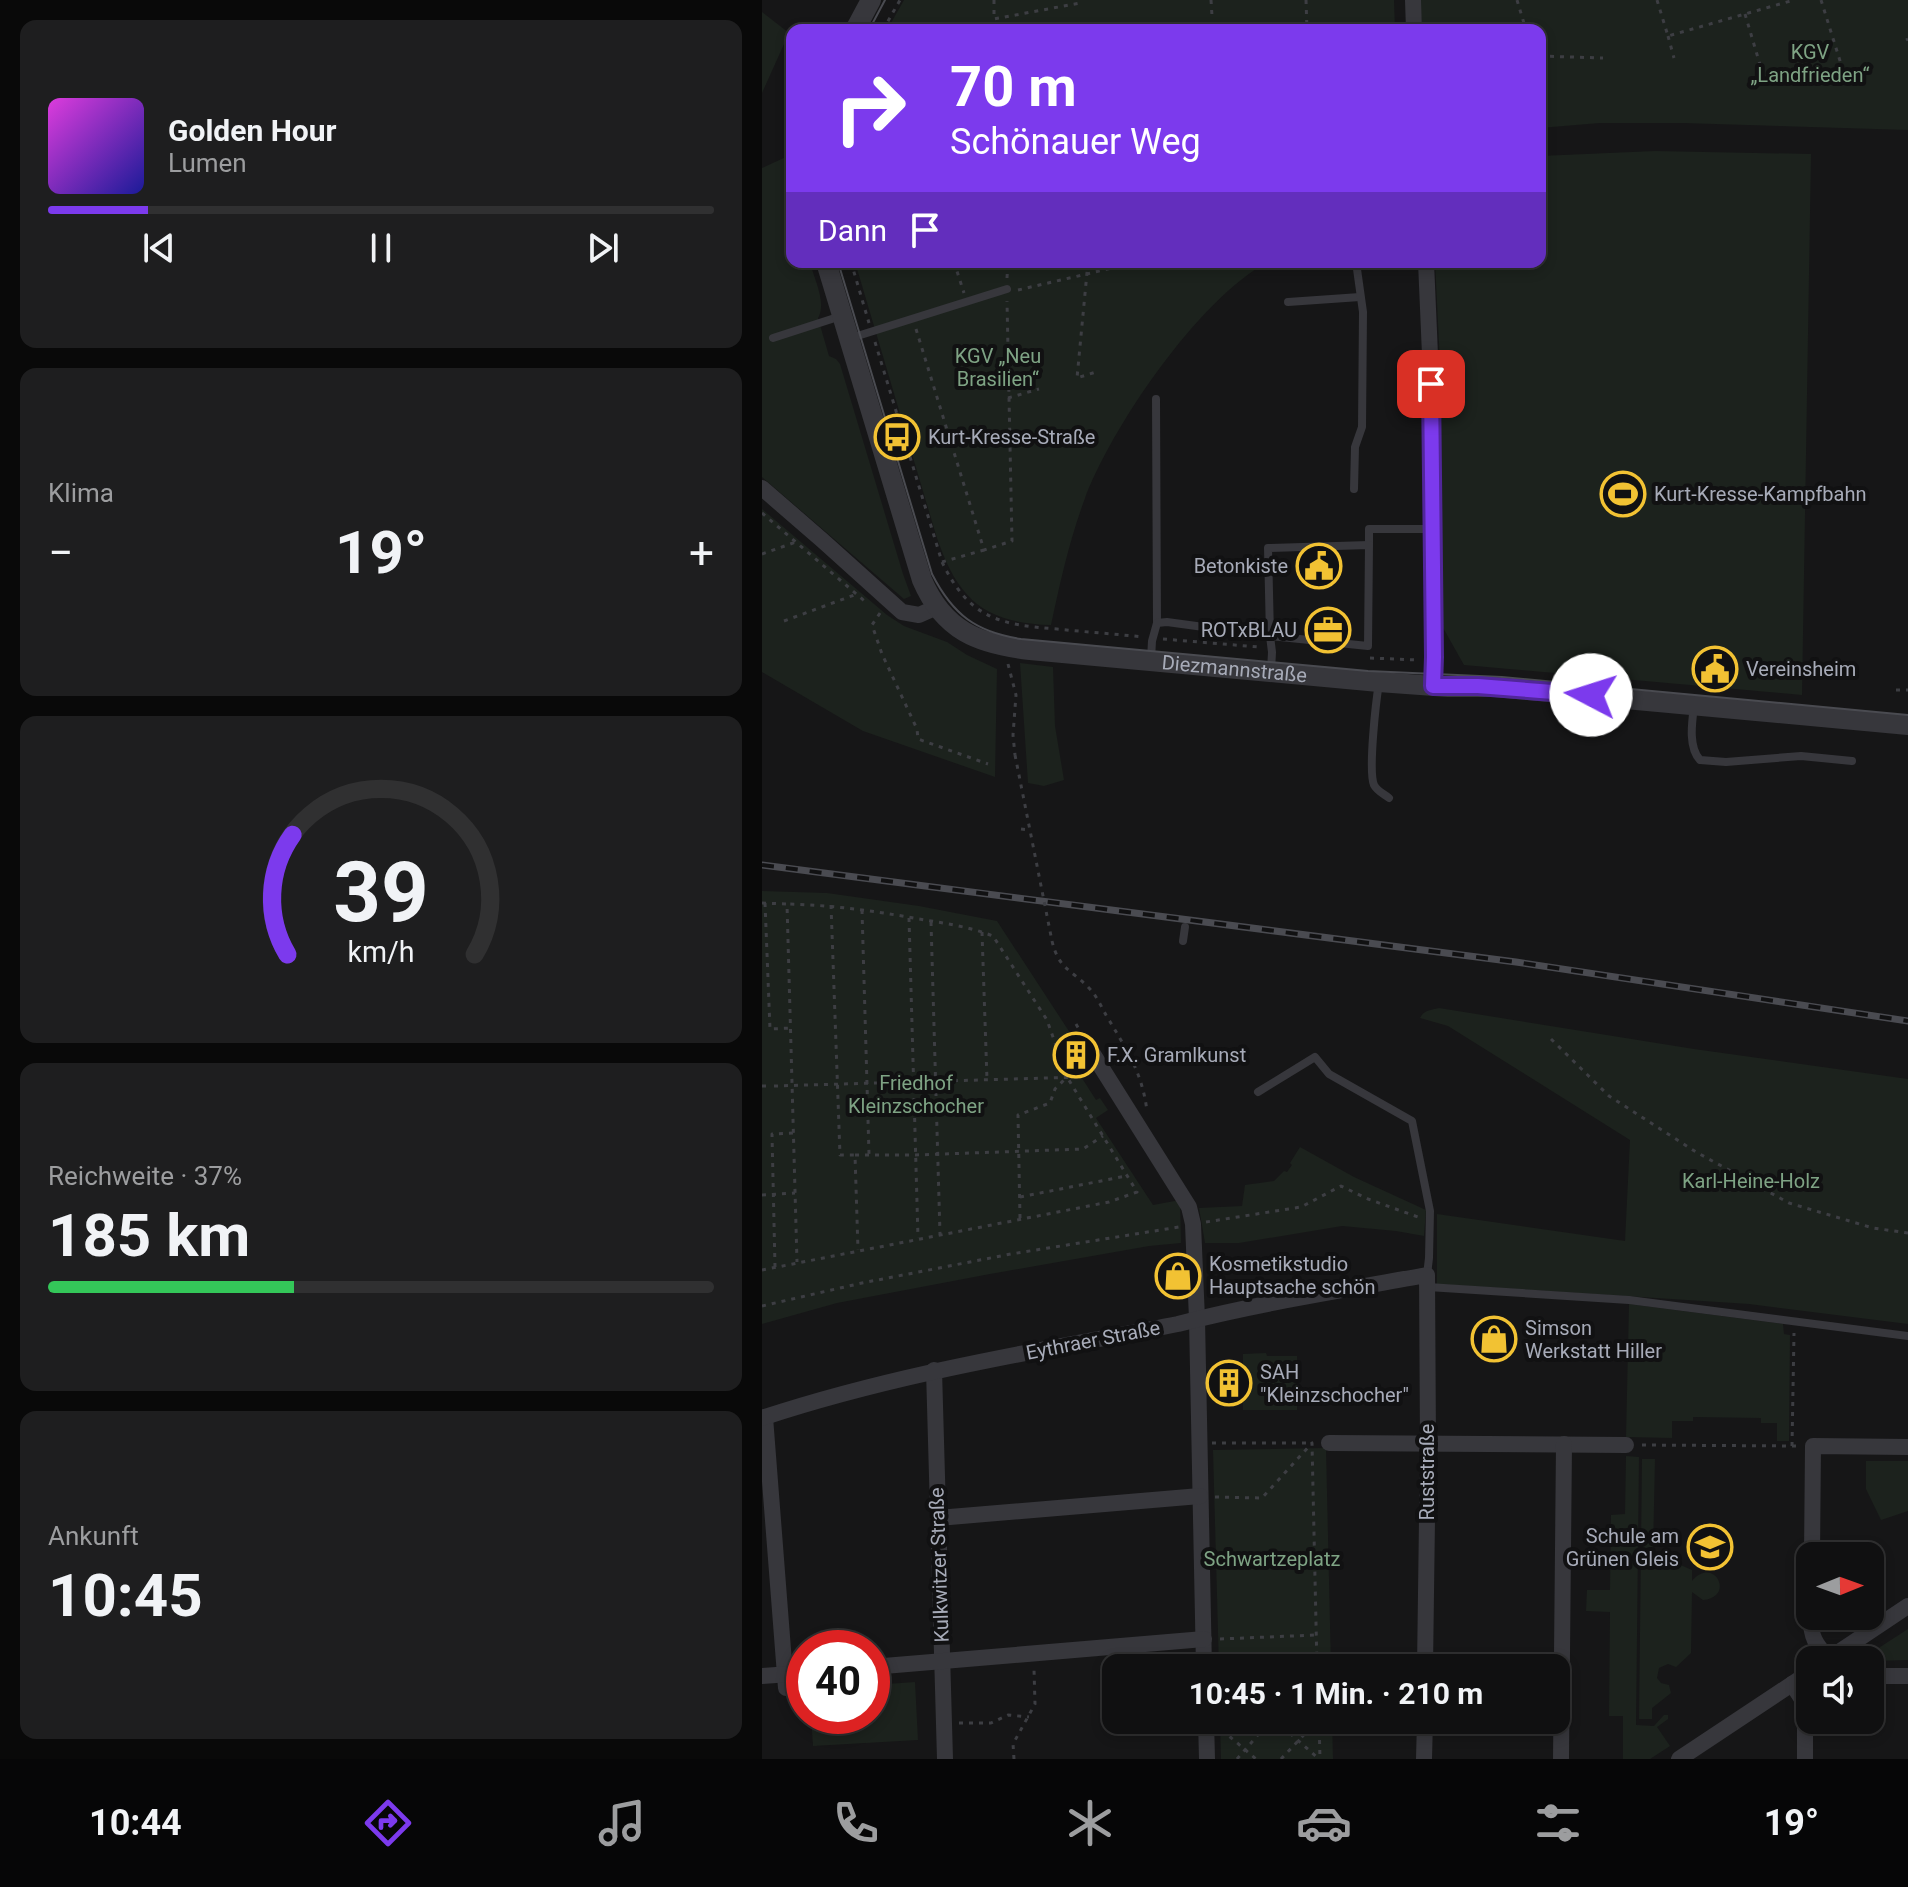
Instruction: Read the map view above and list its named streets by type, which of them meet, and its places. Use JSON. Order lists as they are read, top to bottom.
{
  "streets": {
    "street": [
      "Diezmannstraße",
      "Eythraer Straße",
      "Ruststraße",
      "Kulkwitzer Straße"
    ]
  },
  "crossings": [
    ["Eythraer Straße", "Ruststraße"],
    ["Eythraer Straße", "Kulkwitzer Straße"]
  ],
  "parks": [
    "KGV „Landfrieden“",
    "KGV „Neu Brasilien“",
    "Friedhof Kleinzschocher",
    "Karl-Heine-Holz",
    "Schwartzeplatz"
  ],
  "places": {
    "bus stop": ["Kurt-Kresse-Straße"],
    "sports": ["Kurt-Kresse-Kampfbahn"],
    "public building": ["Betonkiste", "Vereinsheim"],
    "office": ["ROTxBLAU"],
    "building": ["F.X. Gramlkunst", "SAH \"Kleinzschocher\""],
    "shop": ["Kosmetikstudio Hauptsache schön", "Simson Werkstatt Hiller"],
    "school or university": ["Schule am Grünen Gleis"]
  },
  "north": "right",
  "page": {
    "turn": ["70 m", "Schönauer Weg"],
    "song": ["Golden Hour", "Lumen"],
    "then": "Dann",
    "tile": [
      "Klima",
      ["Reichweite · 37%", "185 km"],
      ["Ankunft", "10:45"]
    ],
    "heat": ["−", "19°", "+"],
    "limit": "40",
    "trip": "10:45 · 1 Min. · 210 m",
    "tabs": ["10:44", "19°"],
    "gauge": ["39", "km/h"]
  }
}
